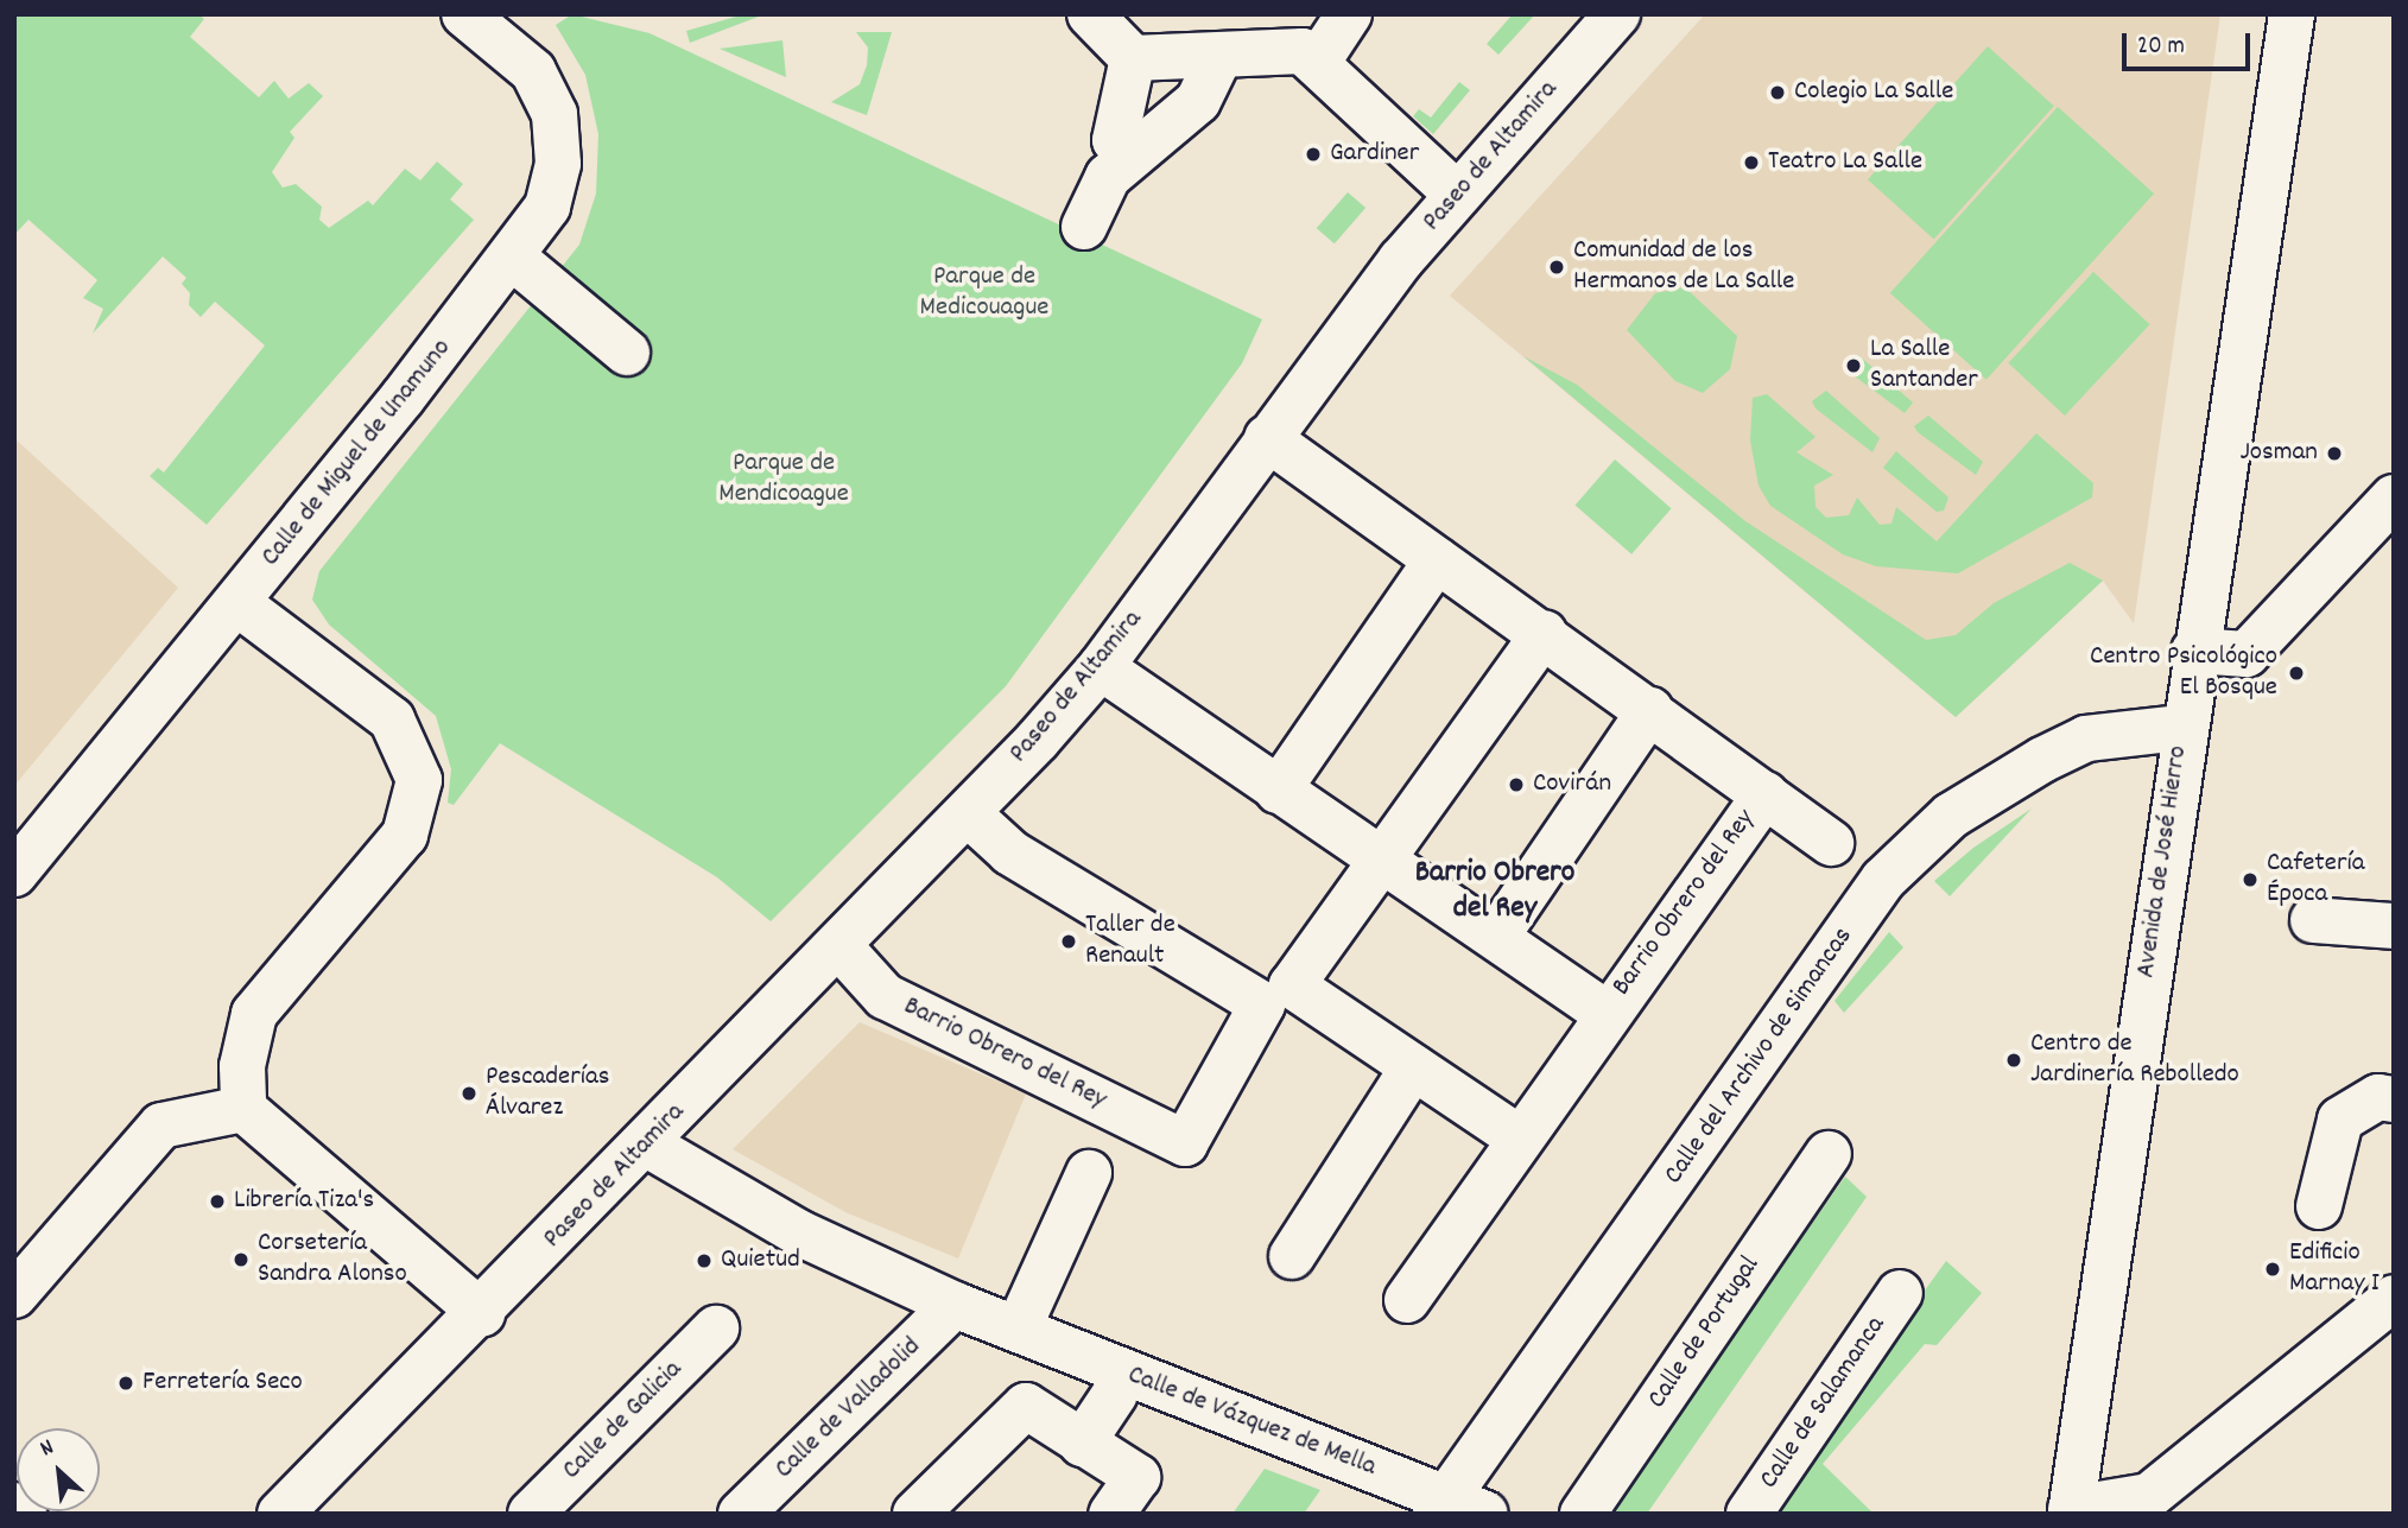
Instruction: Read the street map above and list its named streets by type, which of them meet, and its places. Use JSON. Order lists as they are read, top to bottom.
{
  "streets": {
    "street": [
      "Paseo de Altamira",
      "Calle de Miguel de Unamuno",
      "Avenida de José Hierro",
      "Barrio Obrero del Rey",
      "Calle del Archivo de Simancas",
      "Calle de Portugal",
      "Calle de Salamanca",
      "Calle de Valladolid",
      "Calle de Galicia",
      "Calle de Vázquez de Mella"
    ]
  },
  "crossings": [
    ["Paseo de Altamira", "Barrio Obrero del Rey"],
    ["Paseo de Altamira", "Calle de Vázquez de Mella"],
    ["Avenida de José Hierro", "Calle del Archivo de Simancas"],
    ["Calle del Archivo de Simancas", "Calle de Vázquez de Mella"],
    ["Calle de Valladolid", "Calle de Vázquez de Mella"]
  ],
  "districts": ["Barrio Obrero del Rey"],
  "parks": ["Parque de Medicouague", "Parque de Mendicoague"],
  "places": [
    "Colegio La Salle",
    "Gardiner",
    "Teatro La Salle",
    "Comunidad de los Hermanos de La Salle",
    "La Salle Santander",
    "Josman",
    "Centro Psicológico El Bosque",
    "Covirán",
    "Cafetería Época",
    "Taller de Renault",
    "Centro de Jardinería Rebolledo",
    "Pescaderías Álvarez",
    "Librería Tiza's",
    "Corsetería Sandra Alonso",
    "Quietud",
    "Edificio Marnay I",
    "Ferretería Seco"
  ],
  "scale_bar": "20 m",
  "north": "top left"
}
